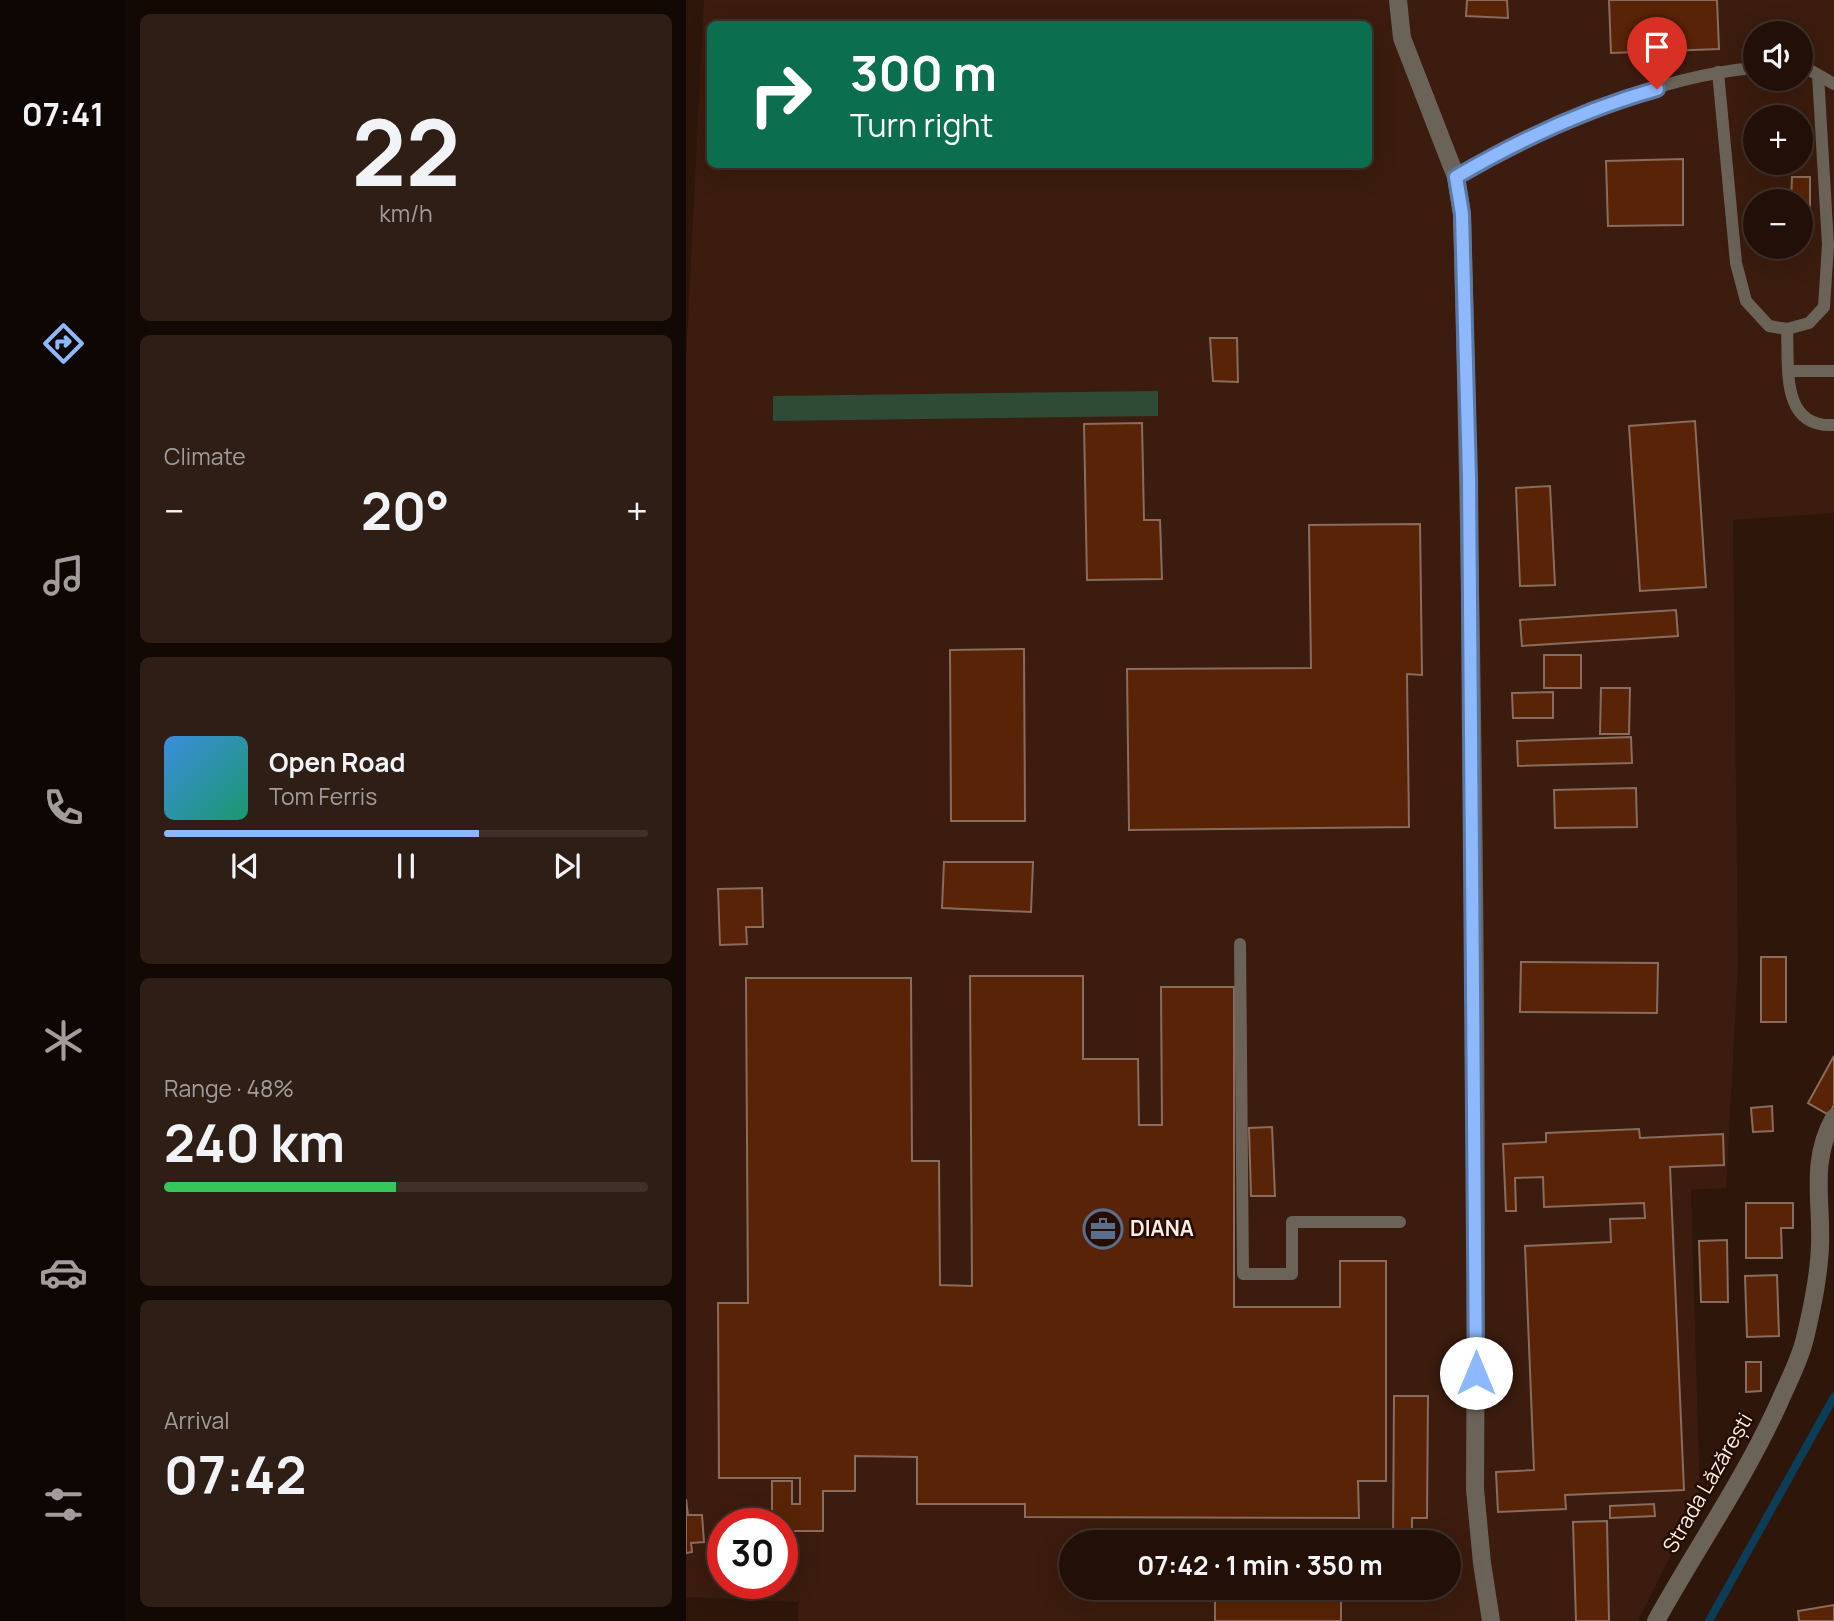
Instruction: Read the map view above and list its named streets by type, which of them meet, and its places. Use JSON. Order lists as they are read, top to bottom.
{
  "streets": {
    "street": ["Strada Lăzărești"]
  },
  "places": {
    "office": ["DIANA"]
  },
  "page": {
    "tabs": "07:41",
    "tile": [
      ["22", "km/h"],
      "Climate",
      ["Range · 48%", "240 km"],
      ["Arrival", "07:42"]
    ],
    "map_buttons": ["+", "−"],
    "turn": ["300 m", "Turn right"],
    "heat": ["−", "20°", "+"],
    "song": ["Open Road", "Tom Ferris"],
    "limit": "30",
    "trip": "07:42 · 1 min · 350 m"
  }
}
